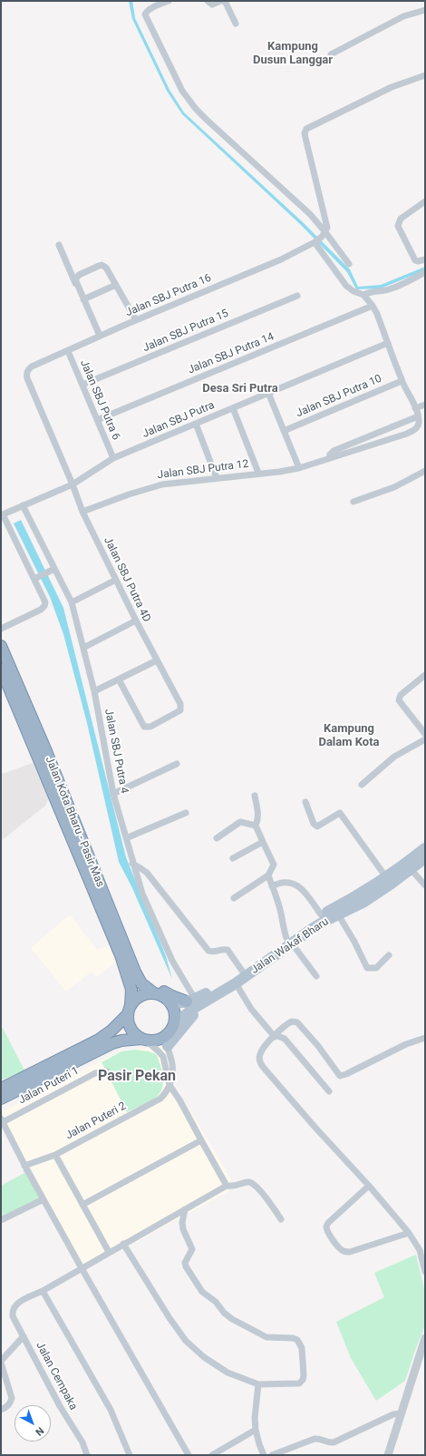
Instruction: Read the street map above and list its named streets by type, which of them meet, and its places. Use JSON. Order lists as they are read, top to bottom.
{
  "streets": {
    "highway": ["Jalan Kota Bharu - Pasir Mas"],
    "main road": ["Jalan Wakaf Bharu"],
    "street": [
      "Jalan SBJ Putra 16",
      "Jalan SBJ Putra 15",
      "Jalan SBJ Putra 14",
      "Jalan SBJ Putra 10",
      "Jalan SBJ Putra 6",
      "Jalan SBJ Putra",
      "Jalan SBJ Putra 12",
      "Jalan SBJ Putra 4D",
      "Jalan SBJ Putra 4",
      "Jalan Puteri 1",
      "Jalan Puteri 2",
      "Jalan Cempaka"
    ]
  },
  "crossings": [
    ["Jalan SBJ Putra 16", "Jalan SBJ Putra 6"],
    ["Jalan SBJ Putra 16", "Jalan SBJ Putra 4D"],
    ["Jalan SBJ Putra 15", "Jalan SBJ Putra 6"],
    ["Jalan SBJ Putra 14", "Jalan SBJ Putra 6"],
    ["Jalan SBJ Putra 6", "Jalan SBJ Putra"],
    ["Jalan SBJ Putra", "Jalan SBJ Putra 4D"],
    ["Jalan SBJ Putra", "Jalan SBJ Putra 4"],
    ["Jalan SBJ Putra 12", "Jalan SBJ Putra 4D"],
    ["Jalan SBJ Putra 4", "Jalan Wakaf Bharu"],
    ["Jalan Kota Bharu - Pasir Mas", "Jalan Wakaf Bharu"]
  ],
  "districts": [
    "Kampung Dusun Langgar",
    "Desa Sri Putra",
    "Kampung Dalam Kota",
    "Pasir Pekan"
  ],
  "north": "bottom right"
}
